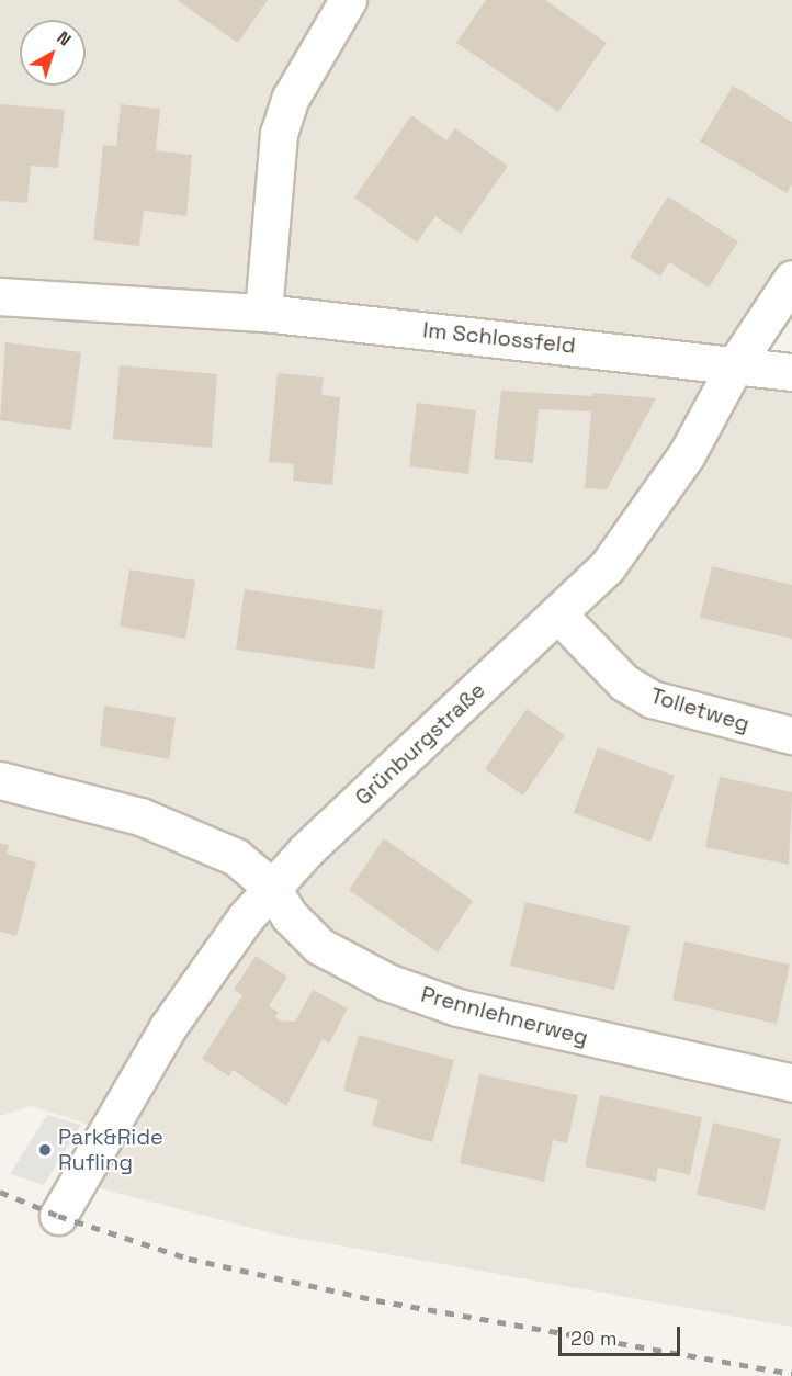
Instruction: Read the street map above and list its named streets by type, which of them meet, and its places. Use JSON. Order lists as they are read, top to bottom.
{
  "streets": {
    "street": [
      "Im Schlossfeld",
      "Tolletweg",
      "Grünburgstraße",
      "Prennlehnerweg"
    ]
  },
  "crossings": [
    ["Im Schlossfeld", "Grünburgstraße"],
    ["Tolletweg", "Grünburgstraße"],
    ["Grünburgstraße", "Prennlehnerweg"]
  ],
  "places": ["Park&Ride Rufling"],
  "scale_bar": "20 m",
  "north": "top right"
}
